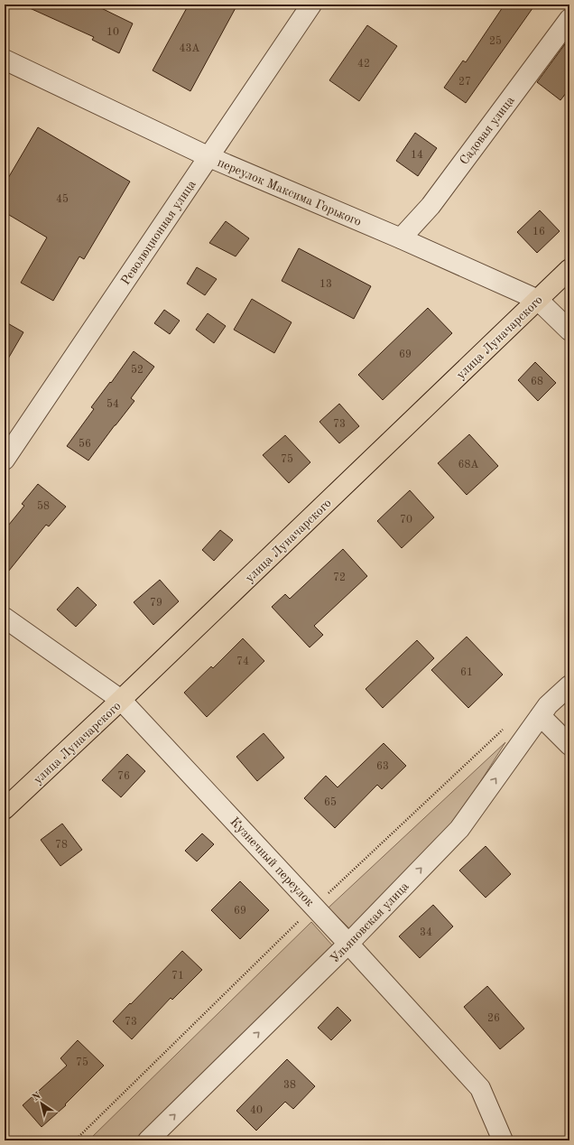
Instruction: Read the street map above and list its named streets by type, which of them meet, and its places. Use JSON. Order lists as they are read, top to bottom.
{
  "streets": {
    "main road": ["улица Луначарского"],
    "street": [
      "Садовая улица",
      "переулок Максима Горького",
      "Революционная улица",
      "Кузнечный переулок",
      "Ульяновская улица"
    ]
  },
  "crossings": [
    ["Садовая улица", "переулок Максима Горького"],
    ["переулок Максима Горького", "Революционная улица"],
    ["переулок Максима Горького", "улица Луначарского"],
    ["улица Луначарского", "Кузнечный переулок"],
    ["Кузнечный переулок", "Ульяновская улица"]
  ],
  "one_way": ["Ульяновская улица"],
  "house_numbers": [
    "10",
    "25",
    "43А",
    "42",
    "27",
    "14",
    "45",
    "16",
    "13",
    "69",
    "52",
    "68",
    "54",
    "73",
    "56",
    "75",
    "68А",
    "58",
    "70",
    "72",
    "79",
    "74",
    "61",
    "63",
    "76",
    "65",
    "78",
    "69",
    "34",
    "71",
    "26",
    "73",
    "75",
    "38",
    "40"
  ],
  "north": "top left"
}
